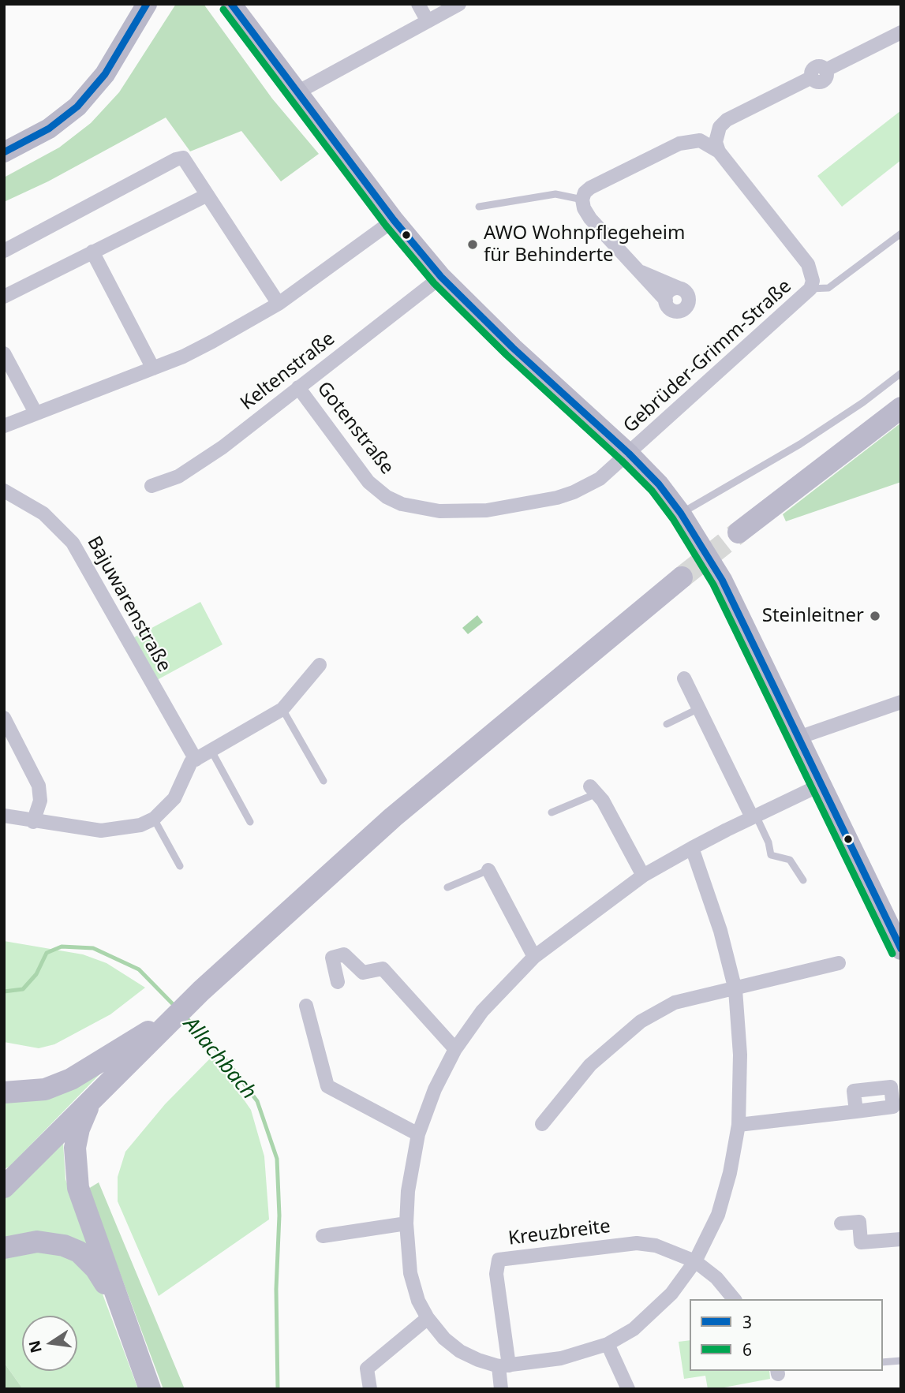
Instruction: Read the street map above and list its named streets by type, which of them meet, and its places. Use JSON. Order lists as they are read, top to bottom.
{
  "streets": {
    "street": [
      "Gebrüder-Grimm-Straße",
      "Keltenstraße",
      "Gotenstraße",
      "Bajuwarenstraße",
      "Kreuzbreite"
    ]
  },
  "crossings": [
    ["Gebrüder-Grimm-Straße", "Gotenstraße"],
    ["Keltenstraße", "Gotenstraße"]
  ],
  "water": ["Allachbach"],
  "places": ["AWO Wohnpflegeheim für Behinderte", "Steinleitner"],
  "lines": ["transit line 3", "transit line 6"],
  "legend": ["3", "6"],
  "north": "left"
}
